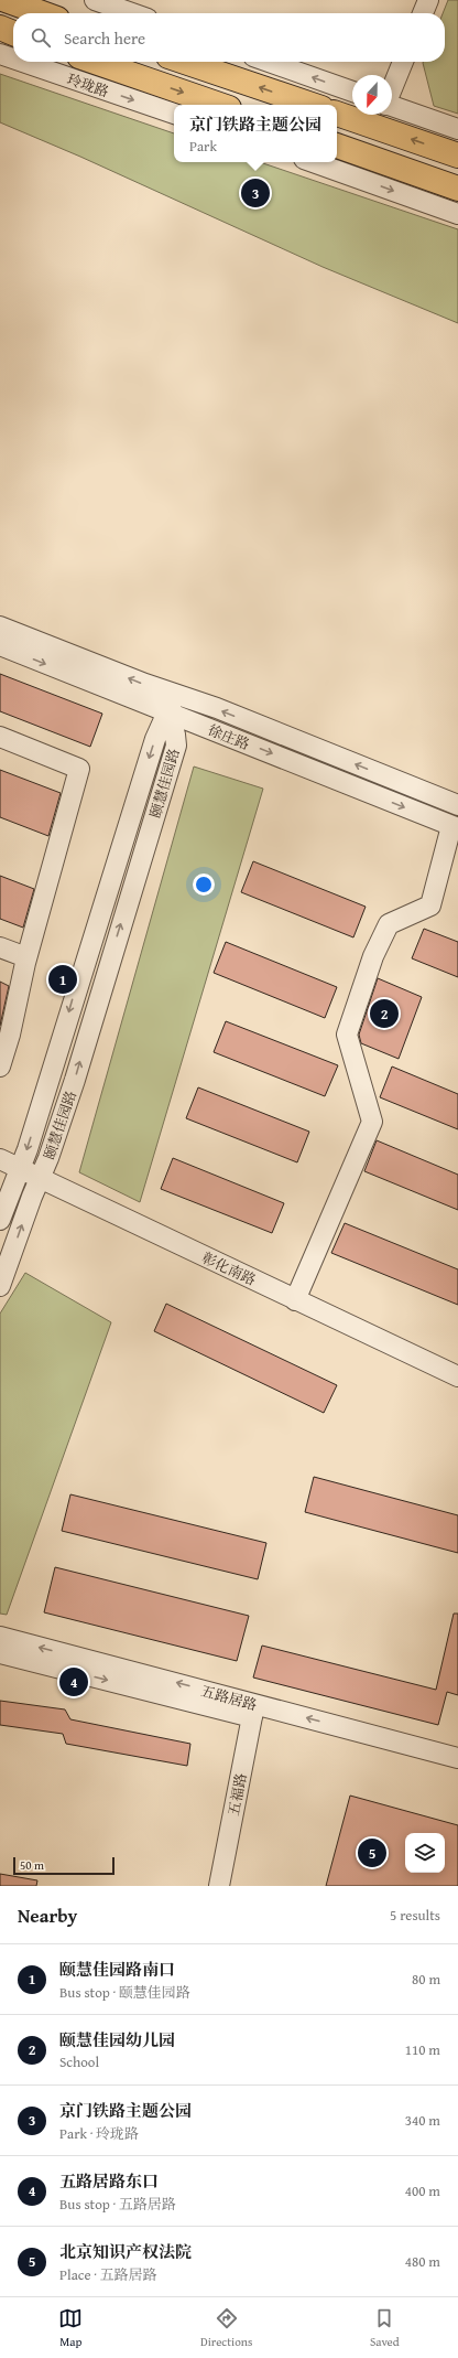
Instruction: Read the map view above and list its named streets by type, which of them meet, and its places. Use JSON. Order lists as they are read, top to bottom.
{
  "streets": {
    "main road": ["玲珑路"],
    "street": [
      "徐庄路",
      "颐慧佳园路",
      "彰化南路",
      "五路居路",
      "五福路"
    ]
  },
  "crossings": [
    ["徐庄路", "颐慧佳园路"],
    ["颐慧佳园路", "彰化南路"],
    ["五路居路", "五福路"]
  ],
  "one_way": ["玲珑路"],
  "scale_bar": "50 m",
  "north": "bottom",
  "page": {
    "search": "Search here",
    "popup": ["京门铁路主题公园", "Park"],
    "pins": [
      "3",
      "1",
      "2",
      "4",
      "5"
    ],
    "scale": "50 m",
    "heading": ["Nearby", "5 results"],
    "list": [
      {
        "mark": "1",
        "name": "颐慧佳园路南口",
        "note": "Bus stop · 颐慧佳园路",
        "value": "80 m"
      },
      {
        "mark": "2",
        "name": "颐慧佳园幼儿园",
        "note": "School",
        "value": "110 m"
      },
      {
        "mark": "3",
        "name": "京门铁路主题公园",
        "note": "Park · 玲珑路",
        "value": "340 m"
      },
      {
        "mark": "4",
        "name": "五路居路东口",
        "note": "Bus stop · 五路居路",
        "value": "400 m"
      },
      {
        "mark": "5",
        "name": "北京知识产权法院",
        "note": "Place · 五路居路",
        "value": "480 m"
      }
    ],
    "nav": ["Map", "Directions", "Saved"]
  }
}
